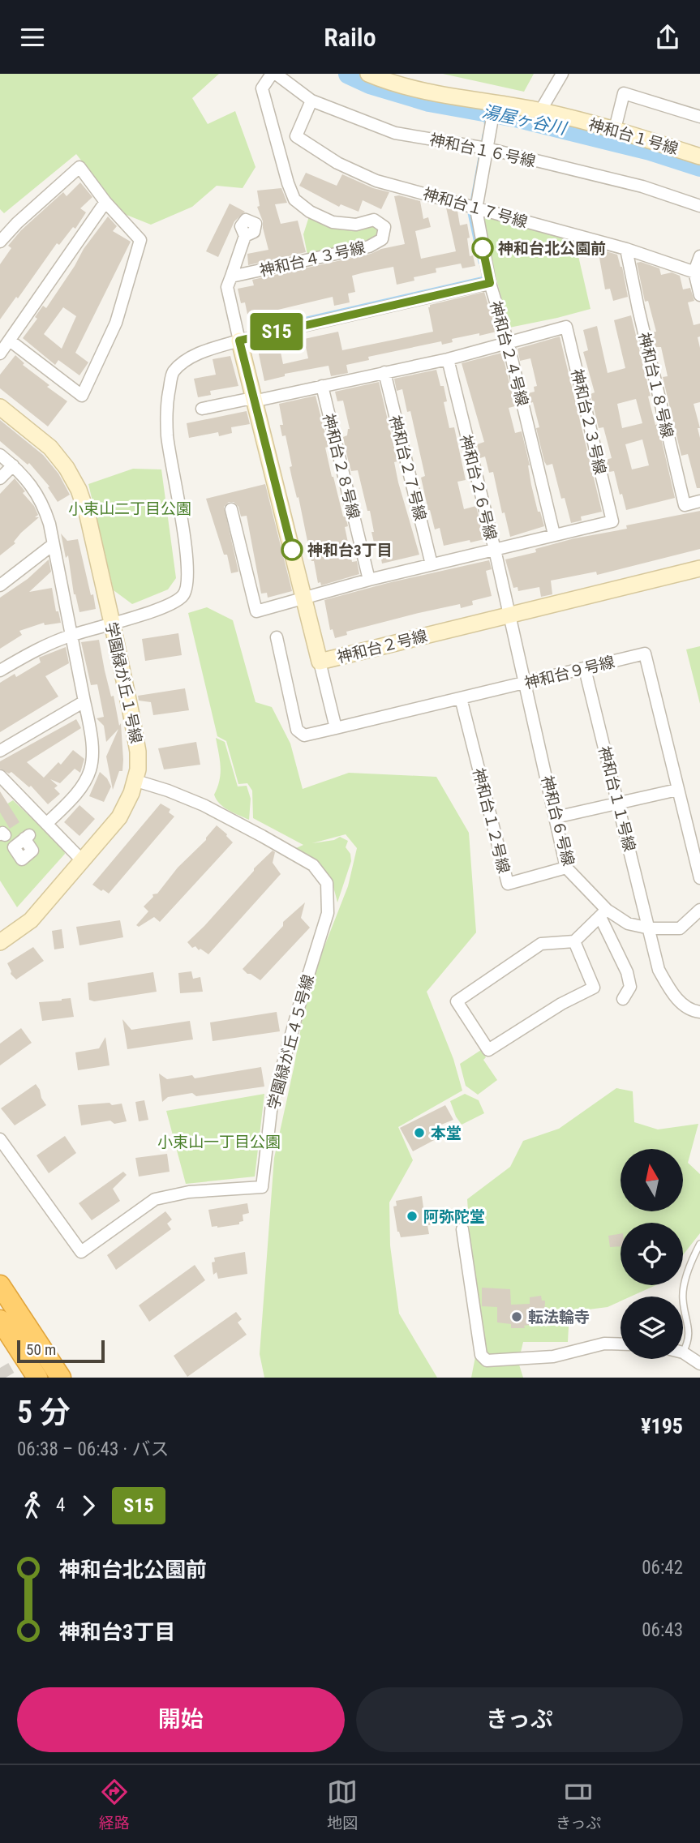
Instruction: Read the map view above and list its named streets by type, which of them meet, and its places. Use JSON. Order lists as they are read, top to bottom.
{
  "streets": {
    "street": [
      "神和台１号線",
      "神和台１６号線",
      "神和台１７号線",
      "神和台４３号線",
      "神和台２４号線",
      "神和台１８号線",
      "神和台２３号線",
      "神和台２８号線",
      "神和台２７号線",
      "神和台２６号線",
      "神和台２号線",
      "神和台９号線",
      "学園緑が丘１号線",
      "神和台１１号線",
      "神和台１２号線",
      "神和台６号線",
      "学園緑が丘４５号線"
    ]
  },
  "crossings": [
    ["神和台１号線", "神和台２４号線"],
    ["神和台１６号線", "神和台１７号線"],
    ["神和台１６号線", "神和台４３号線"],
    ["神和台１６号線", "神和台２４号線"],
    ["神和台１７号線", "神和台２４号線"],
    ["神和台１７号線", "神和台１８号線"],
    ["神和台２４号線", "神和台２３号線"],
    ["神和台２３号線", "神和台２８号線"],
    ["神和台２３号線", "神和台２７号線"],
    ["神和台２３号線", "神和台２６号線"],
    ["神和台２３号線", "神和台２号線"],
    ["神和台２６号線", "神和台２号線"],
    ["神和台２６号線", "神和台６号線"],
    ["神和台２号線", "神和台６号線"],
    ["神和台９号線", "神和台１１号線"],
    ["神和台９号線", "神和台１２号線"],
    ["神和台９号線", "神和台６号線"],
    ["学園緑が丘１号線", "学園緑が丘４５号線"],
    ["神和台１１号線", "神和台６号線"],
    ["神和台１２号線", "神和台６号線"]
  ],
  "water": ["湯屋ヶ谷川"],
  "parks": ["小束山二丁目公園", "小束山一丁目公園"],
  "places": [
    "神和台北公園前",
    "神和台3丁目",
    "本堂",
    "阿弥陀堂",
    "転法輪寺"
  ],
  "lines": ["bus line S15"],
  "scale_bar": "50 m",
  "north": "top",
  "page": {
    "header": "Railo",
    "on_map": "S15",
    "scale": "50 m",
    "heading": ["5 分", "06:38 – 06:43 · バス", "¥195"],
    "legs": ["4", "S15"],
    "list": [
      {
        "name": "神和台北公園前",
        "value": "06:42"
      },
      {
        "name": "神和台3丁目",
        "value": "06:43"
      }
    ],
    "buttons": ["開始", "きっぷ"],
    "tabs": ["経路", "地図", "きっぷ"]
  }
}
